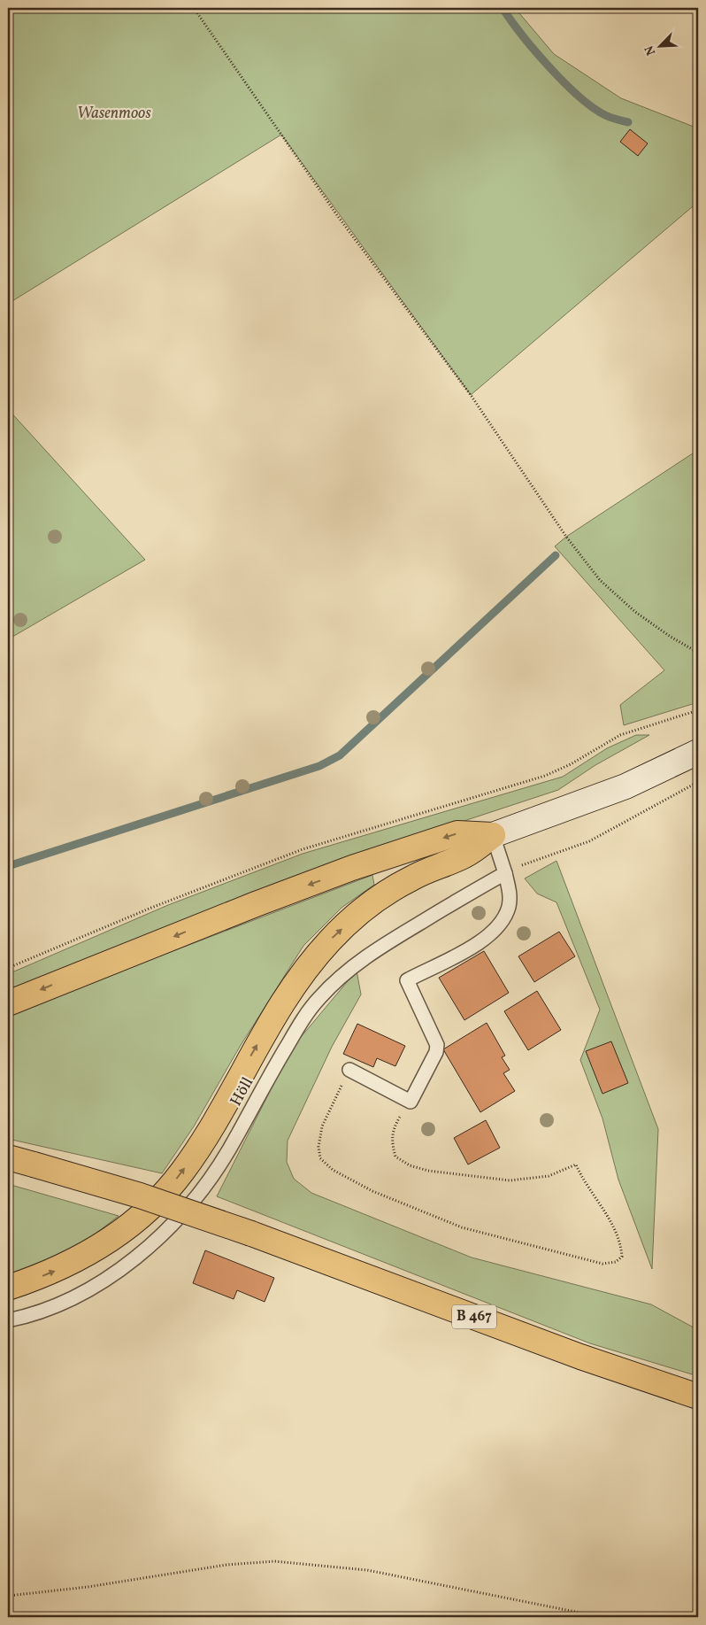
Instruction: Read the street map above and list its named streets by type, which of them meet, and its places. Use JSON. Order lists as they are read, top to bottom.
{
  "streets": {
    "main road": ["B 467"],
    "lane": ["Höll"]
  },
  "parks": ["Wasenmoos"],
  "north": "bottom left"
}
